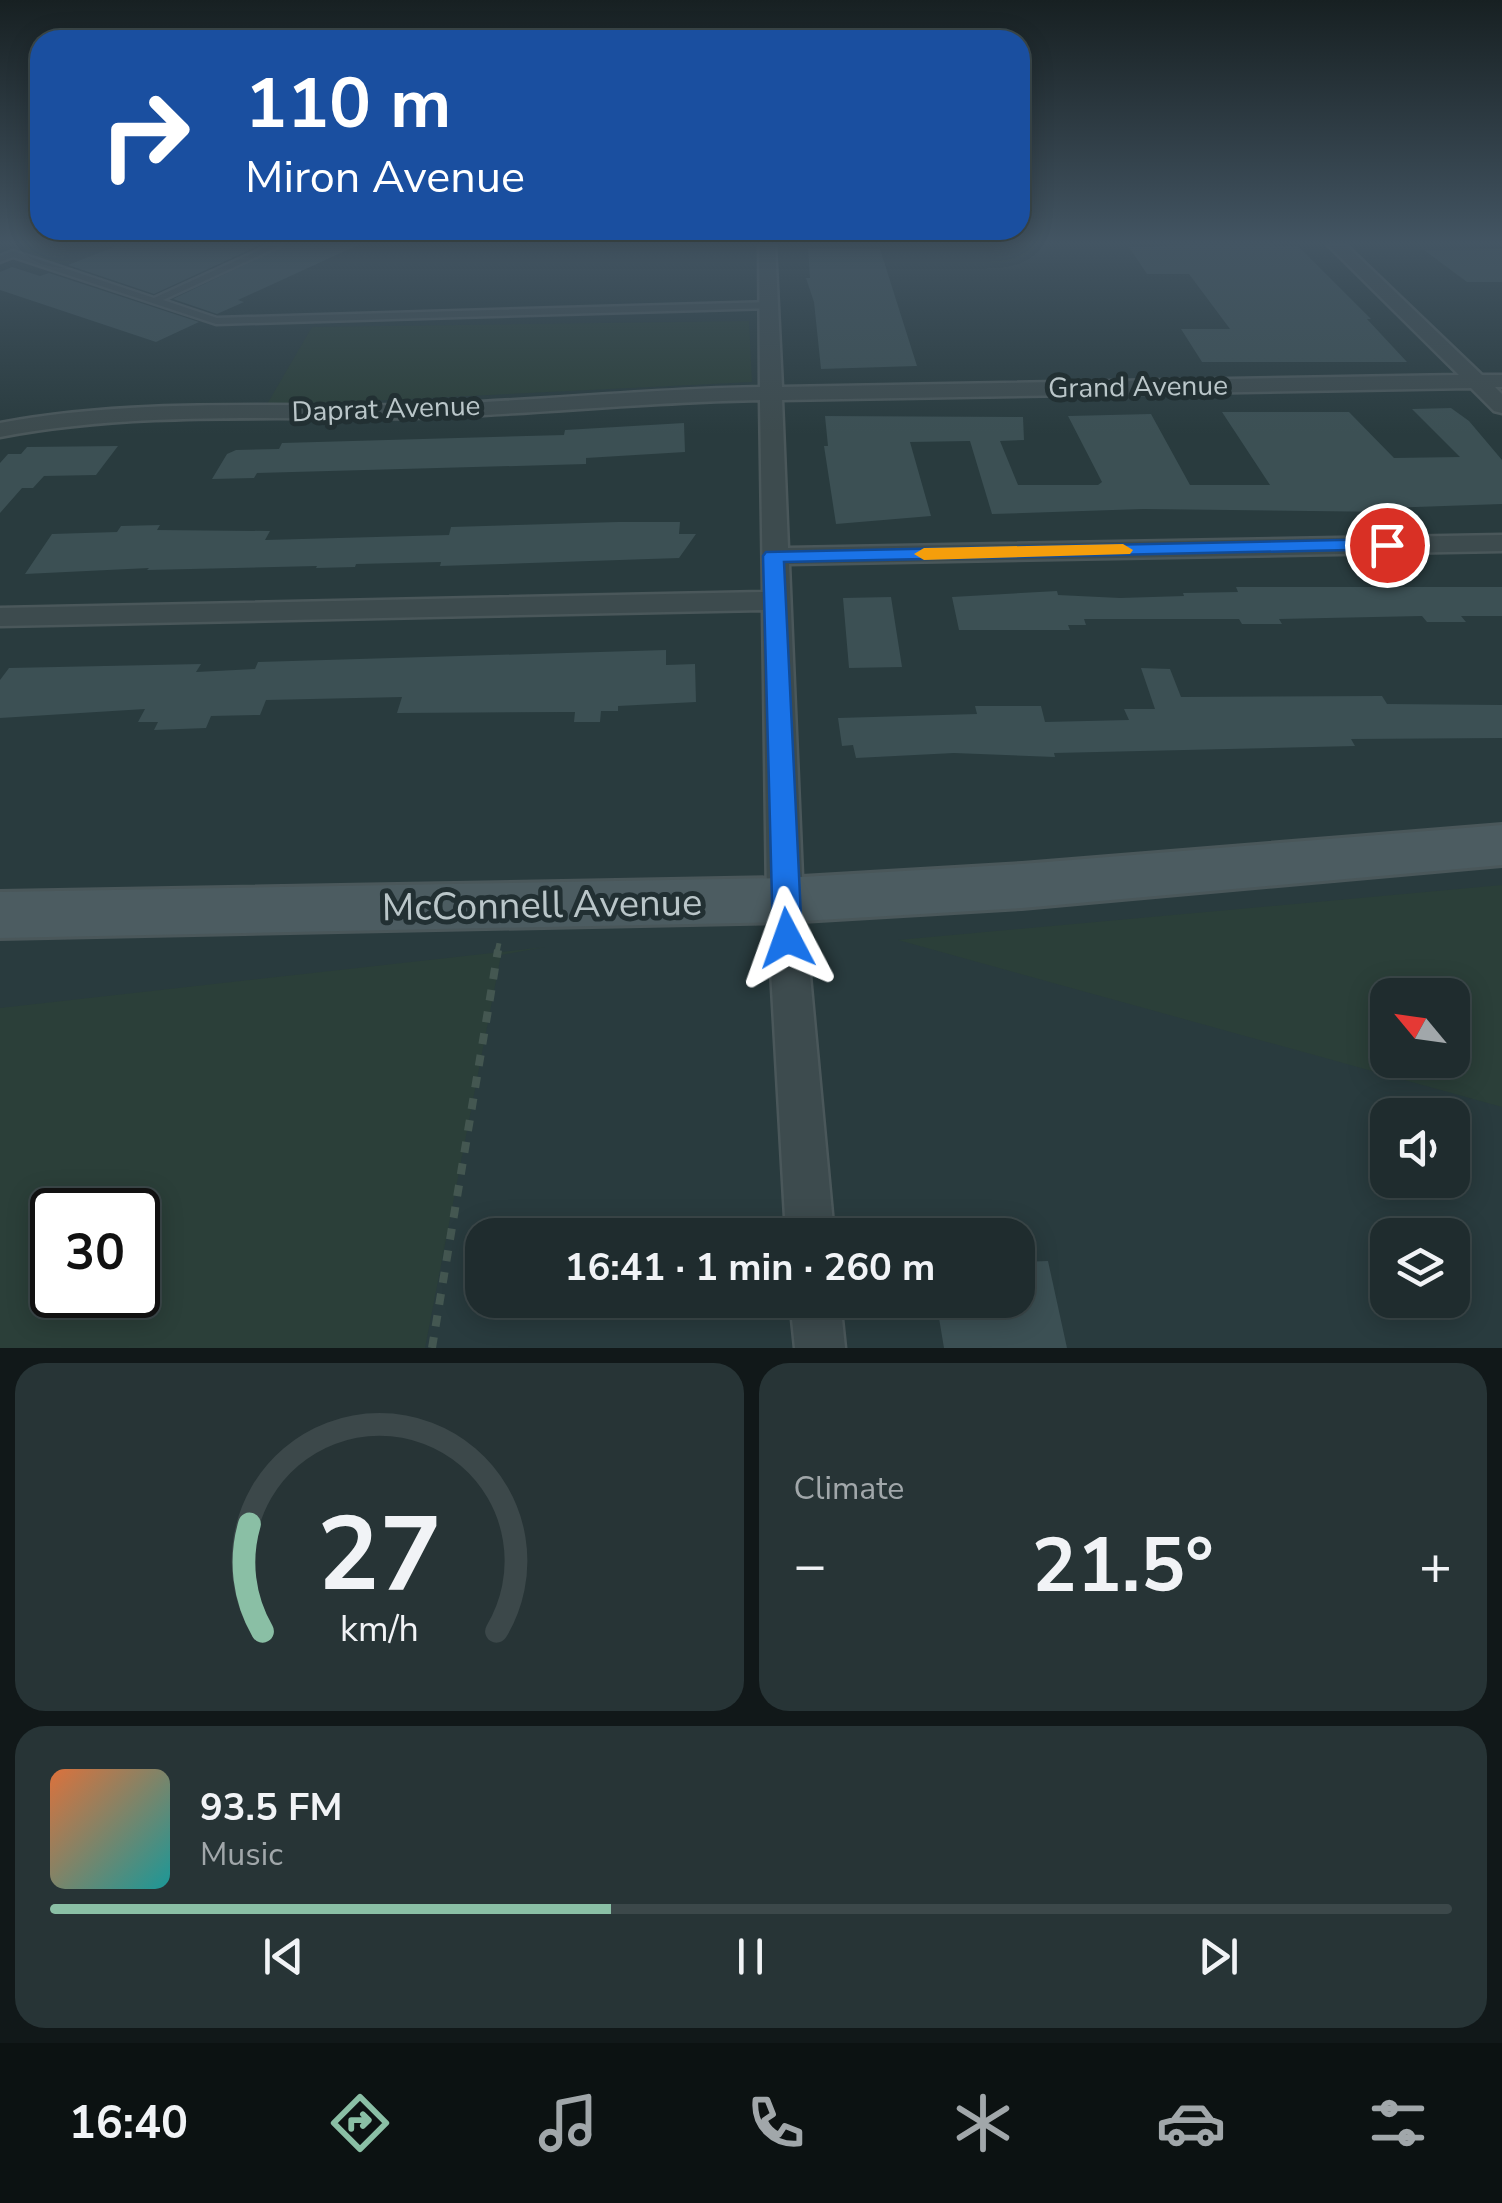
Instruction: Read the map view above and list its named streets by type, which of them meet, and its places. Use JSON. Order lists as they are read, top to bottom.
{
  "streets": {
    "main road": ["McConnell Avenue"],
    "street": ["Grand Avenue", "Daprat Avenue"]
  },
  "crossings": [
    ["Grand Avenue", "Daprat Avenue"]
  ],
  "north": "top left",
  "page": {
    "turn": ["110 m", "Miron Avenue"],
    "limit": "30",
    "trip": "16:41 · 1 min · 260 m",
    "tile": "Climate",
    "heat": ["−", "21.5°", "+"],
    "song": ["93.5 FM", "Music"],
    "tabs": "16:40",
    "gauge": ["27", "km/h"]
  }
}
